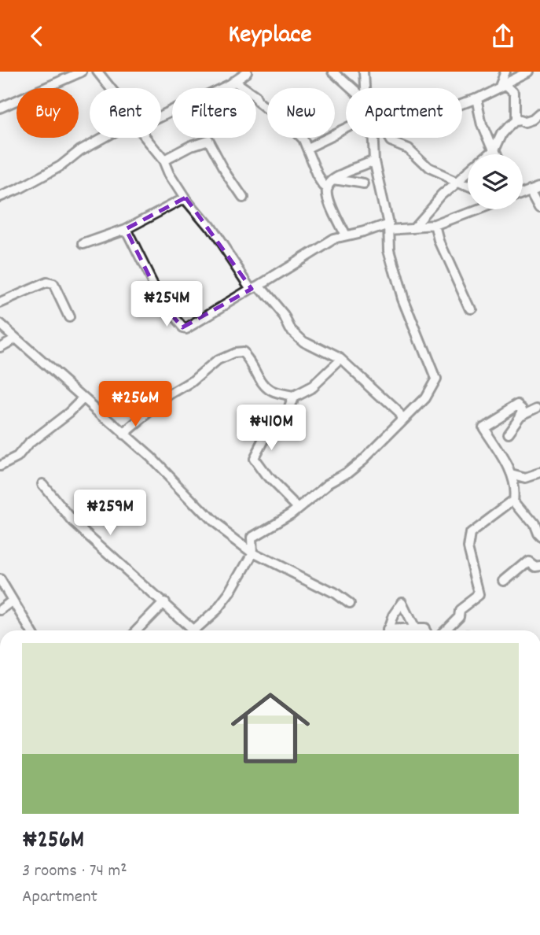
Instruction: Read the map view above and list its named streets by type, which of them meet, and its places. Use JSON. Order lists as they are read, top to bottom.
{
  "page": {
    "header": "Keyplace",
    "chip": [
      "Buy",
      "Rent",
      "Filters",
      "New",
      "Apartment"
    ],
    "price": [
      "₦254M",
      "₦256M",
      "₦410M",
      "₦259M"
    ],
    "list": [
      {
        "name": "₦256M",
        "note": "3 rooms · 74 m² · Apartment"
      }
    ]
  }
}
